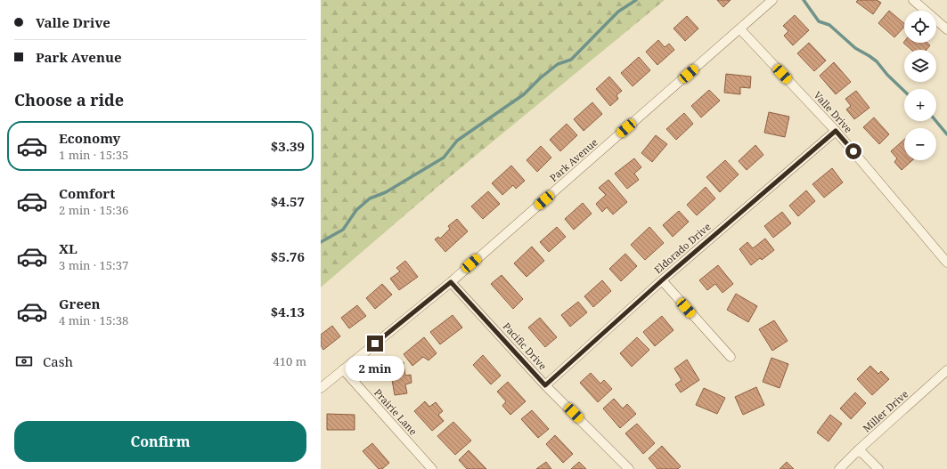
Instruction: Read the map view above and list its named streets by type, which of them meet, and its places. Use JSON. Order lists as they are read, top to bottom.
{
  "streets": {
    "street": [
      "Valle Drive",
      "Park Avenue",
      "Eldorado Drive",
      "Pacific Drive",
      "Miller Drive",
      "Prairie Lane"
    ]
  },
  "crossings": [
    ["Valle Drive", "Park Avenue"],
    ["Valle Drive", "Eldorado Drive"],
    ["Park Avenue", "Pacific Drive"],
    ["Park Avenue", "Prairie Lane"],
    ["Eldorado Drive", "Pacific Drive"]
  ],
  "page": {
    "banner": ["Valle Drive", "Park Avenue"],
    "map_buttons": ["+", "−"],
    "heading": "Choose a ride",
    "list": [
      {
        "name": "Economy",
        "note": "1 min · 15:35",
        "value": "$3.39"
      },
      {
        "name": "Comfort",
        "note": "2 min · 15:36",
        "value": "$4.57"
      },
      {
        "name": "XL",
        "note": "3 min · 15:37",
        "value": "$5.76"
      },
      {
        "name": "Green",
        "note": "4 min · 15:38",
        "value": "$4.13"
      }
    ],
    "pay": ["Cash", "410 m"],
    "bubble": "2 min",
    "buttons": "Confirm"
  }
}
